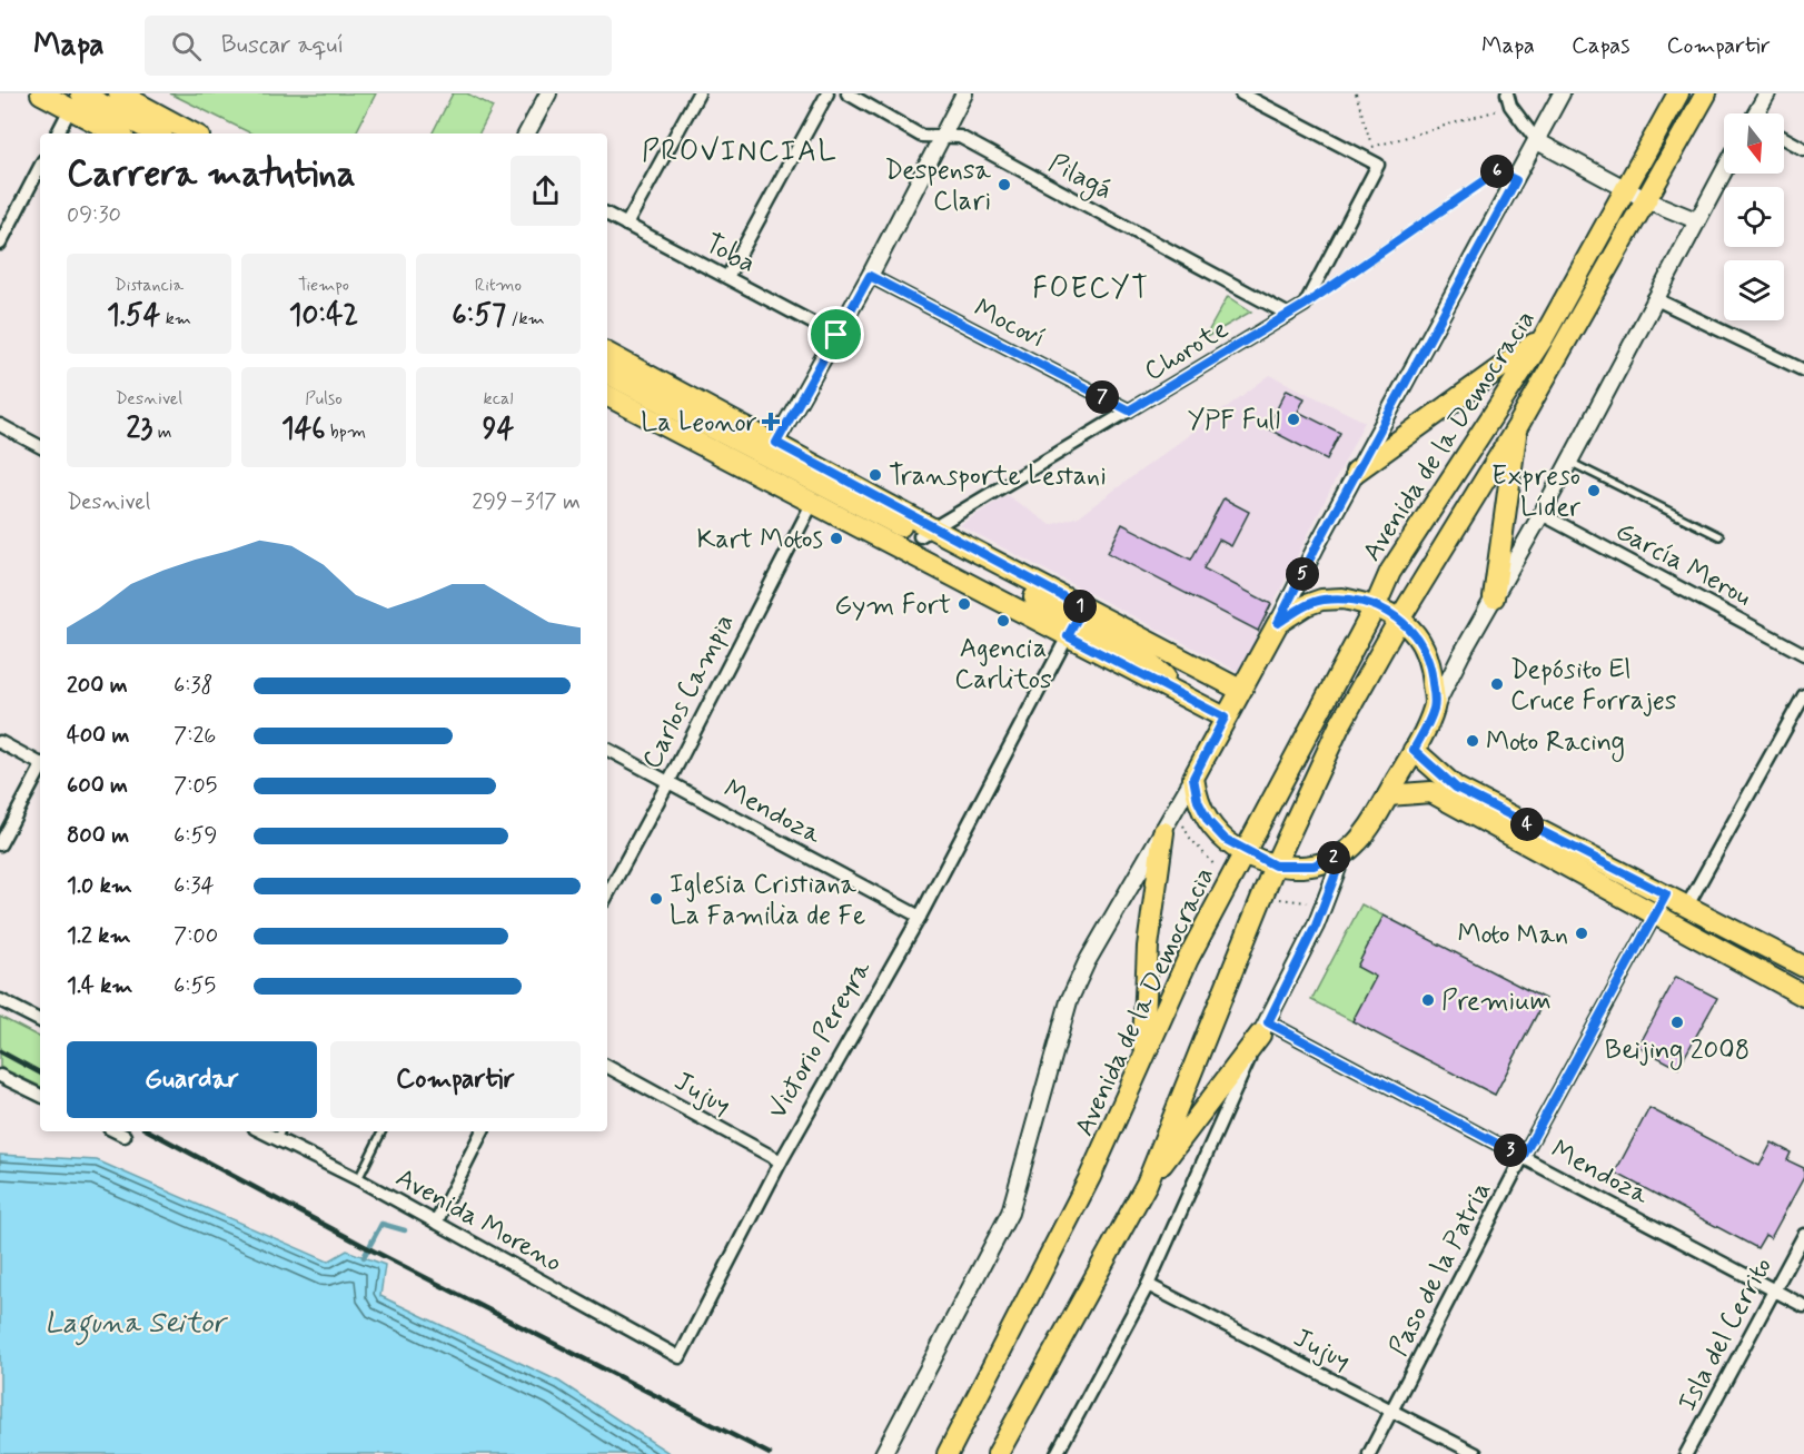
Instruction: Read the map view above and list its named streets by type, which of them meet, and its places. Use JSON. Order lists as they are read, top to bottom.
{
  "streets": {
    "main road": ["Avenida de la Democracia"],
    "street": [
      "Pilagá",
      "Toba",
      "Mocoví",
      "Chorote",
      "García Merou",
      "Carlos Campia",
      "Mendoza",
      "Victorio Pereyra",
      "Jujuy",
      "Avenida Moreno",
      "Paso de la Patria",
      "Isla del Cerrito"
    ]
  },
  "crossings": [
    ["Pilagá", "Chorote"],
    ["Mocoví", "Chorote"],
    ["Carlos Campia", "Mendoza"],
    ["Mendoza", "Victorio Pereyra"],
    ["Mendoza", "Paso de la Patria"],
    ["Mendoza", "Isla del Cerrito"],
    ["Victorio Pereyra", "Jujuy"],
    ["Victorio Pereyra", "Avenida Moreno"],
    ["Jujuy", "Paso de la Patria"]
  ],
  "districts": ["PROVINCIAL", "FOECYT"],
  "water": ["Laguna Seitor"],
  "places": {
    "other": [
      "Despensa Clari",
      "YPF Full",
      "Transporte Lestani",
      "Expreso Líder",
      "Kart Motos",
      "Gym Fort",
      "Agencia Carlitos",
      "Depósito El Cruce Forrajes",
      "Moto Racing",
      "Iglesia Cristiana La Familia de Fe",
      "Moto Man",
      "Premium",
      "Beijing 2008"
    ],
    "health": ["La Leonor"]
  },
  "north": "bottom",
  "page": {
    "header": "Mapa",
    "search": "Buscar aquí",
    "nav": ["Mapa", "Capas", "Compartir"],
    "heading": ["Carrera matutina", "09:30"],
    "pins": [
      "6",
      "7",
      "5",
      "1",
      "4",
      "2",
      "3"
    ],
    "stats": [
      ["Distancia", "1.54 km"],
      ["Tiempo", "10:42"],
      ["Ritmo", "6:57 /km"],
      ["Desnivel", "23 m"],
      ["Pulso", "146 bpm"],
      ["kcal", "94"]
    ],
    "chart": ["Desnivel", "299–317 m"],
    "list": [
      {
        "name": "200 m",
        "note": "6:38"
      },
      {
        "name": "400 m",
        "note": "7:26"
      },
      {
        "name": "600 m",
        "note": "7:05"
      },
      {
        "name": "800 m",
        "note": "6:59"
      },
      {
        "name": "1.0 km",
        "note": "6:34"
      },
      {
        "name": "1.2 km",
        "note": "7:00"
      },
      {
        "name": "1.4 km",
        "note": "6:55"
      }
    ],
    "buttons": ["Guardar", "Compartir"]
  }
}
